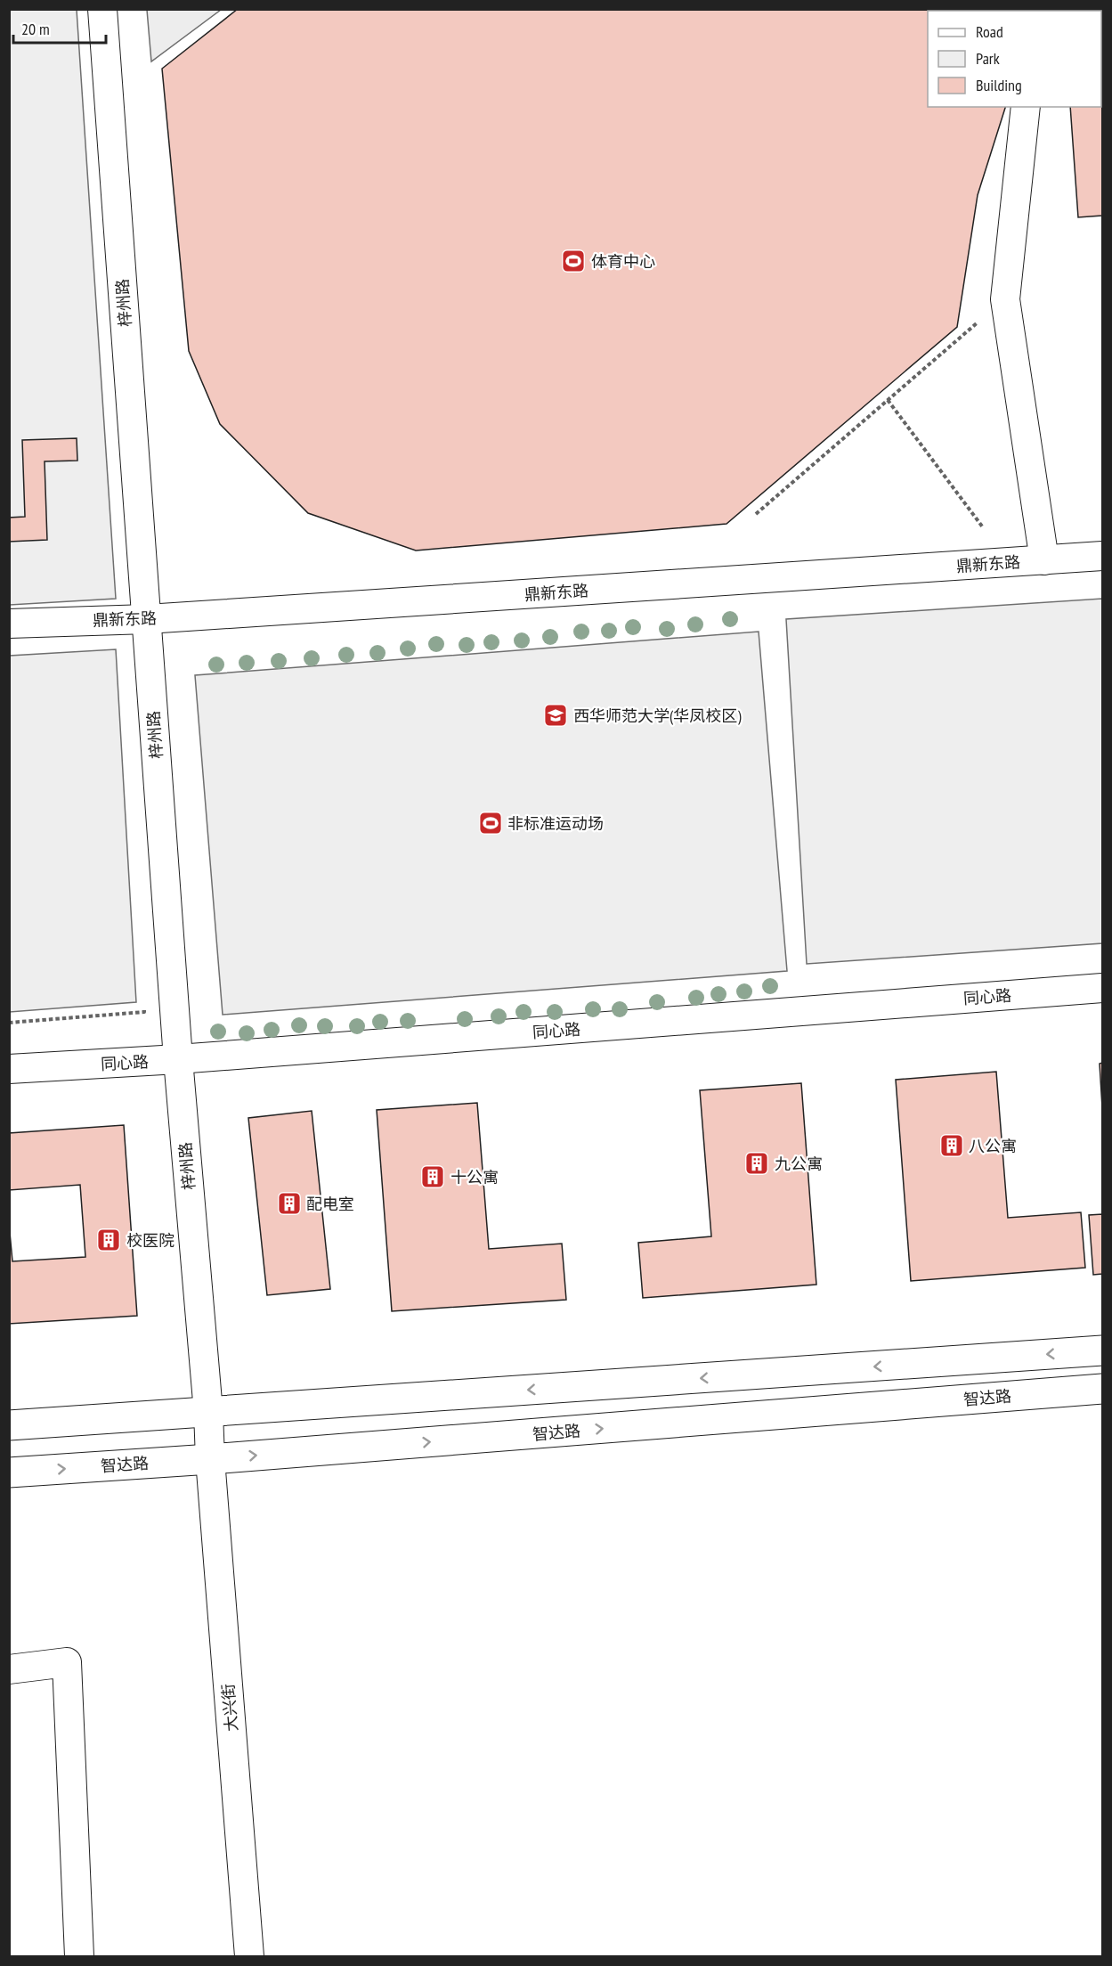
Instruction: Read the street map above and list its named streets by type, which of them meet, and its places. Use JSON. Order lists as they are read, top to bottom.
{
  "streets": {
    "street": [
      "梓州路",
      "鼎新东路",
      "同心路",
      "智达路",
      "大兴街"
    ]
  },
  "crossings": [
    ["梓州路", "鼎新东路"],
    ["梓州路", "同心路"],
    ["梓州路", "智达路"],
    ["梓州路", "大兴街"],
    ["智达路", "大兴街"]
  ],
  "places": {
    "sports": ["体育中心", "非标准运动场"],
    "school or university": ["西华师范大学(华凤校区)"],
    "building": [
      "八公寓",
      "九公寓",
      "十公寓",
      "配电室",
      "校医院"
    ]
  },
  "legend": ["Road", "Park", "Building"],
  "scale_bar": "20 m"
}
